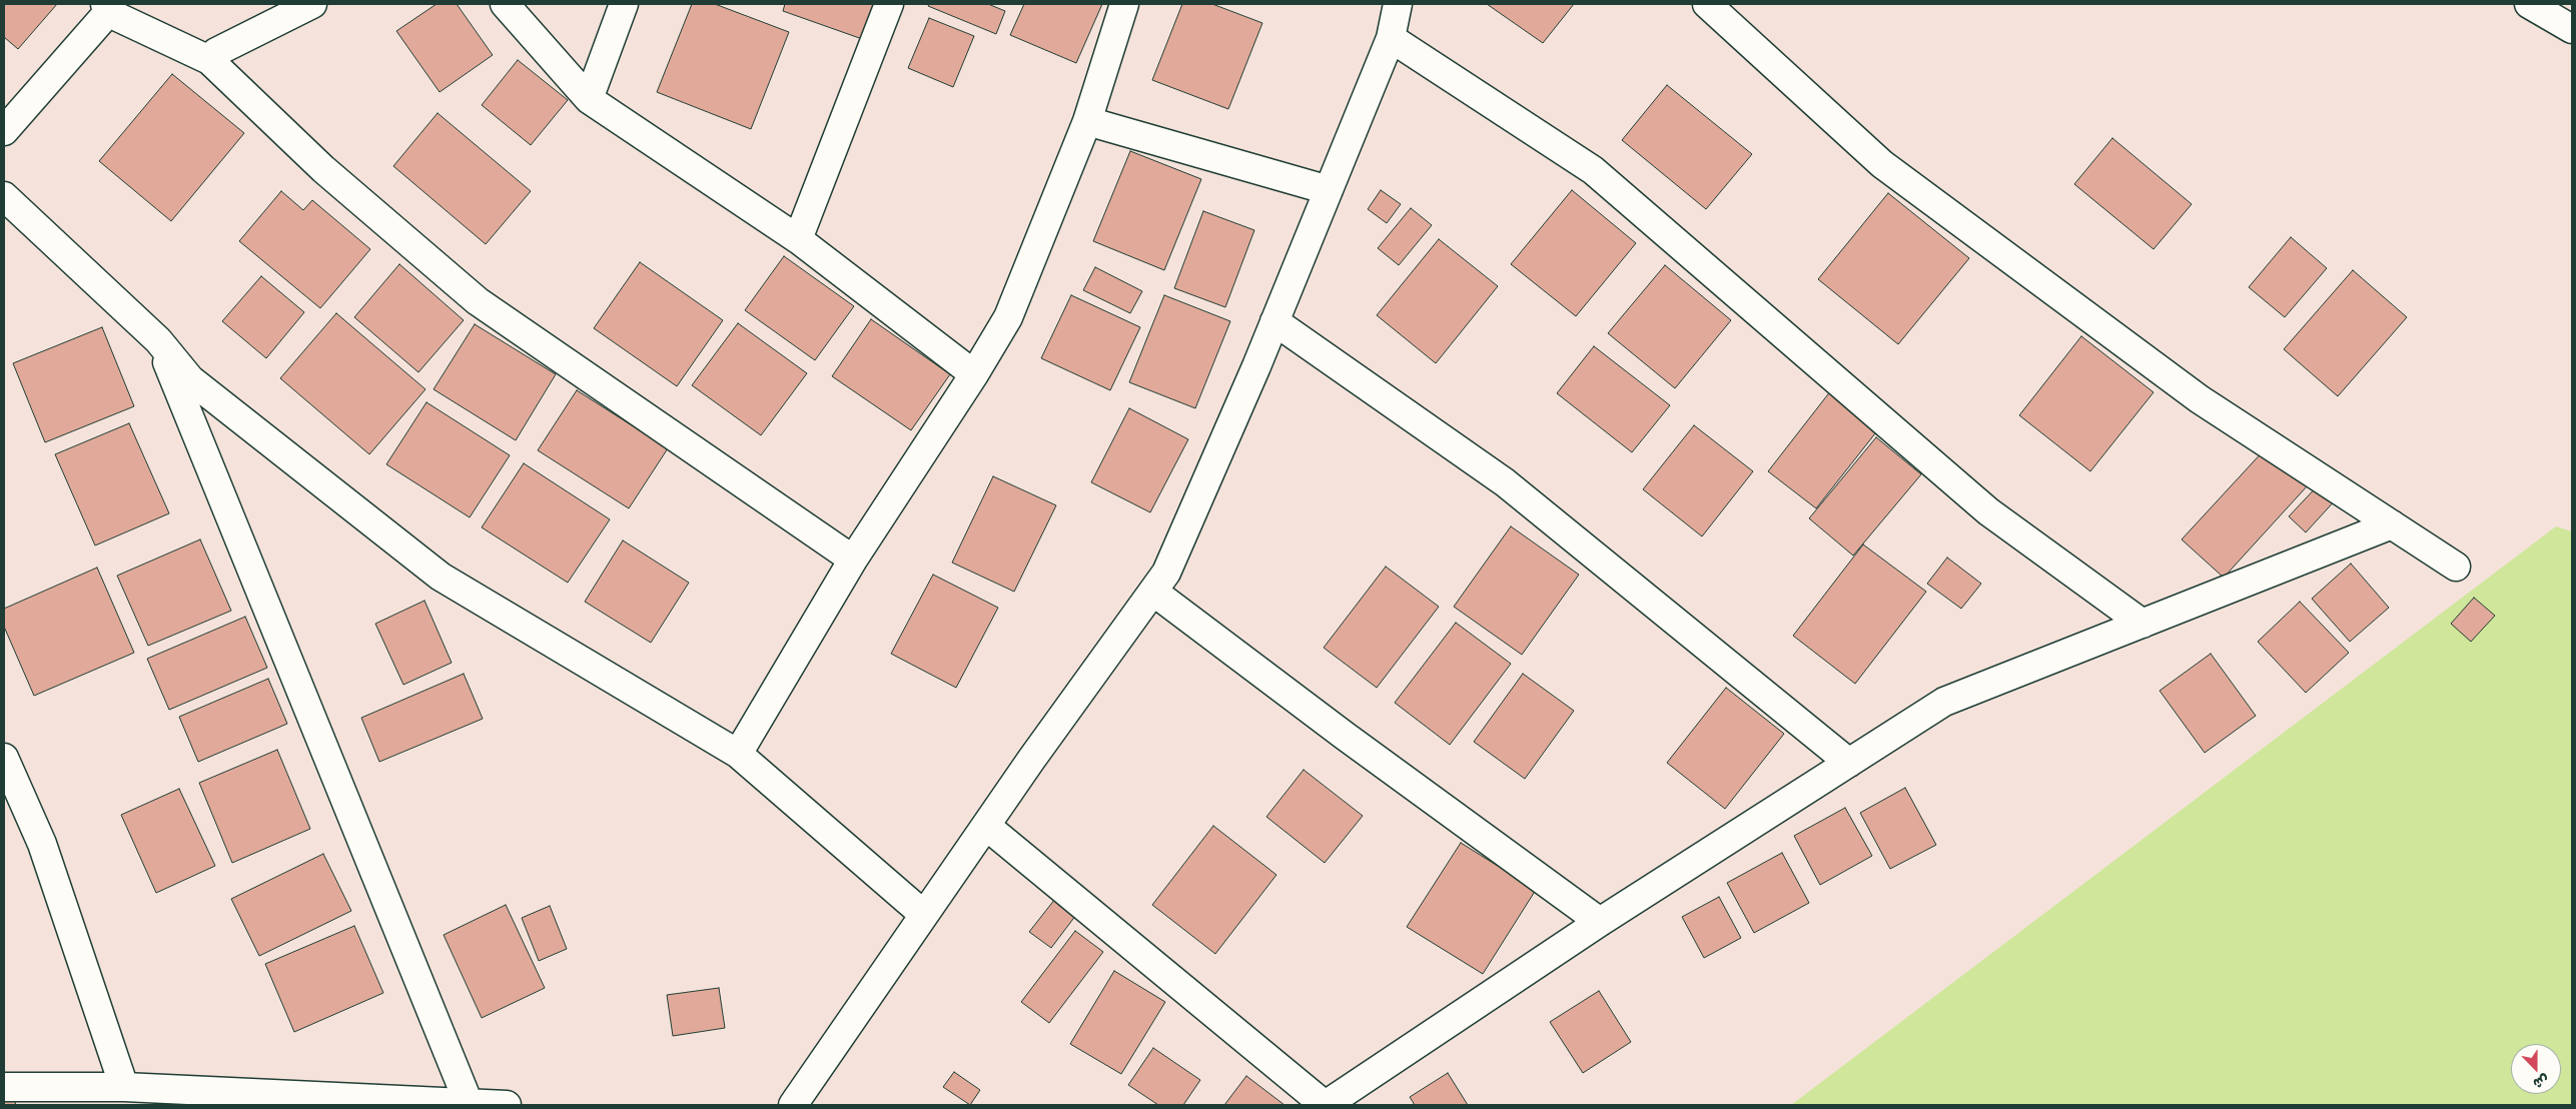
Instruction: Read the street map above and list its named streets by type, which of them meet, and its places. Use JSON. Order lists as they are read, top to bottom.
{
  "north": "bottom"
}
